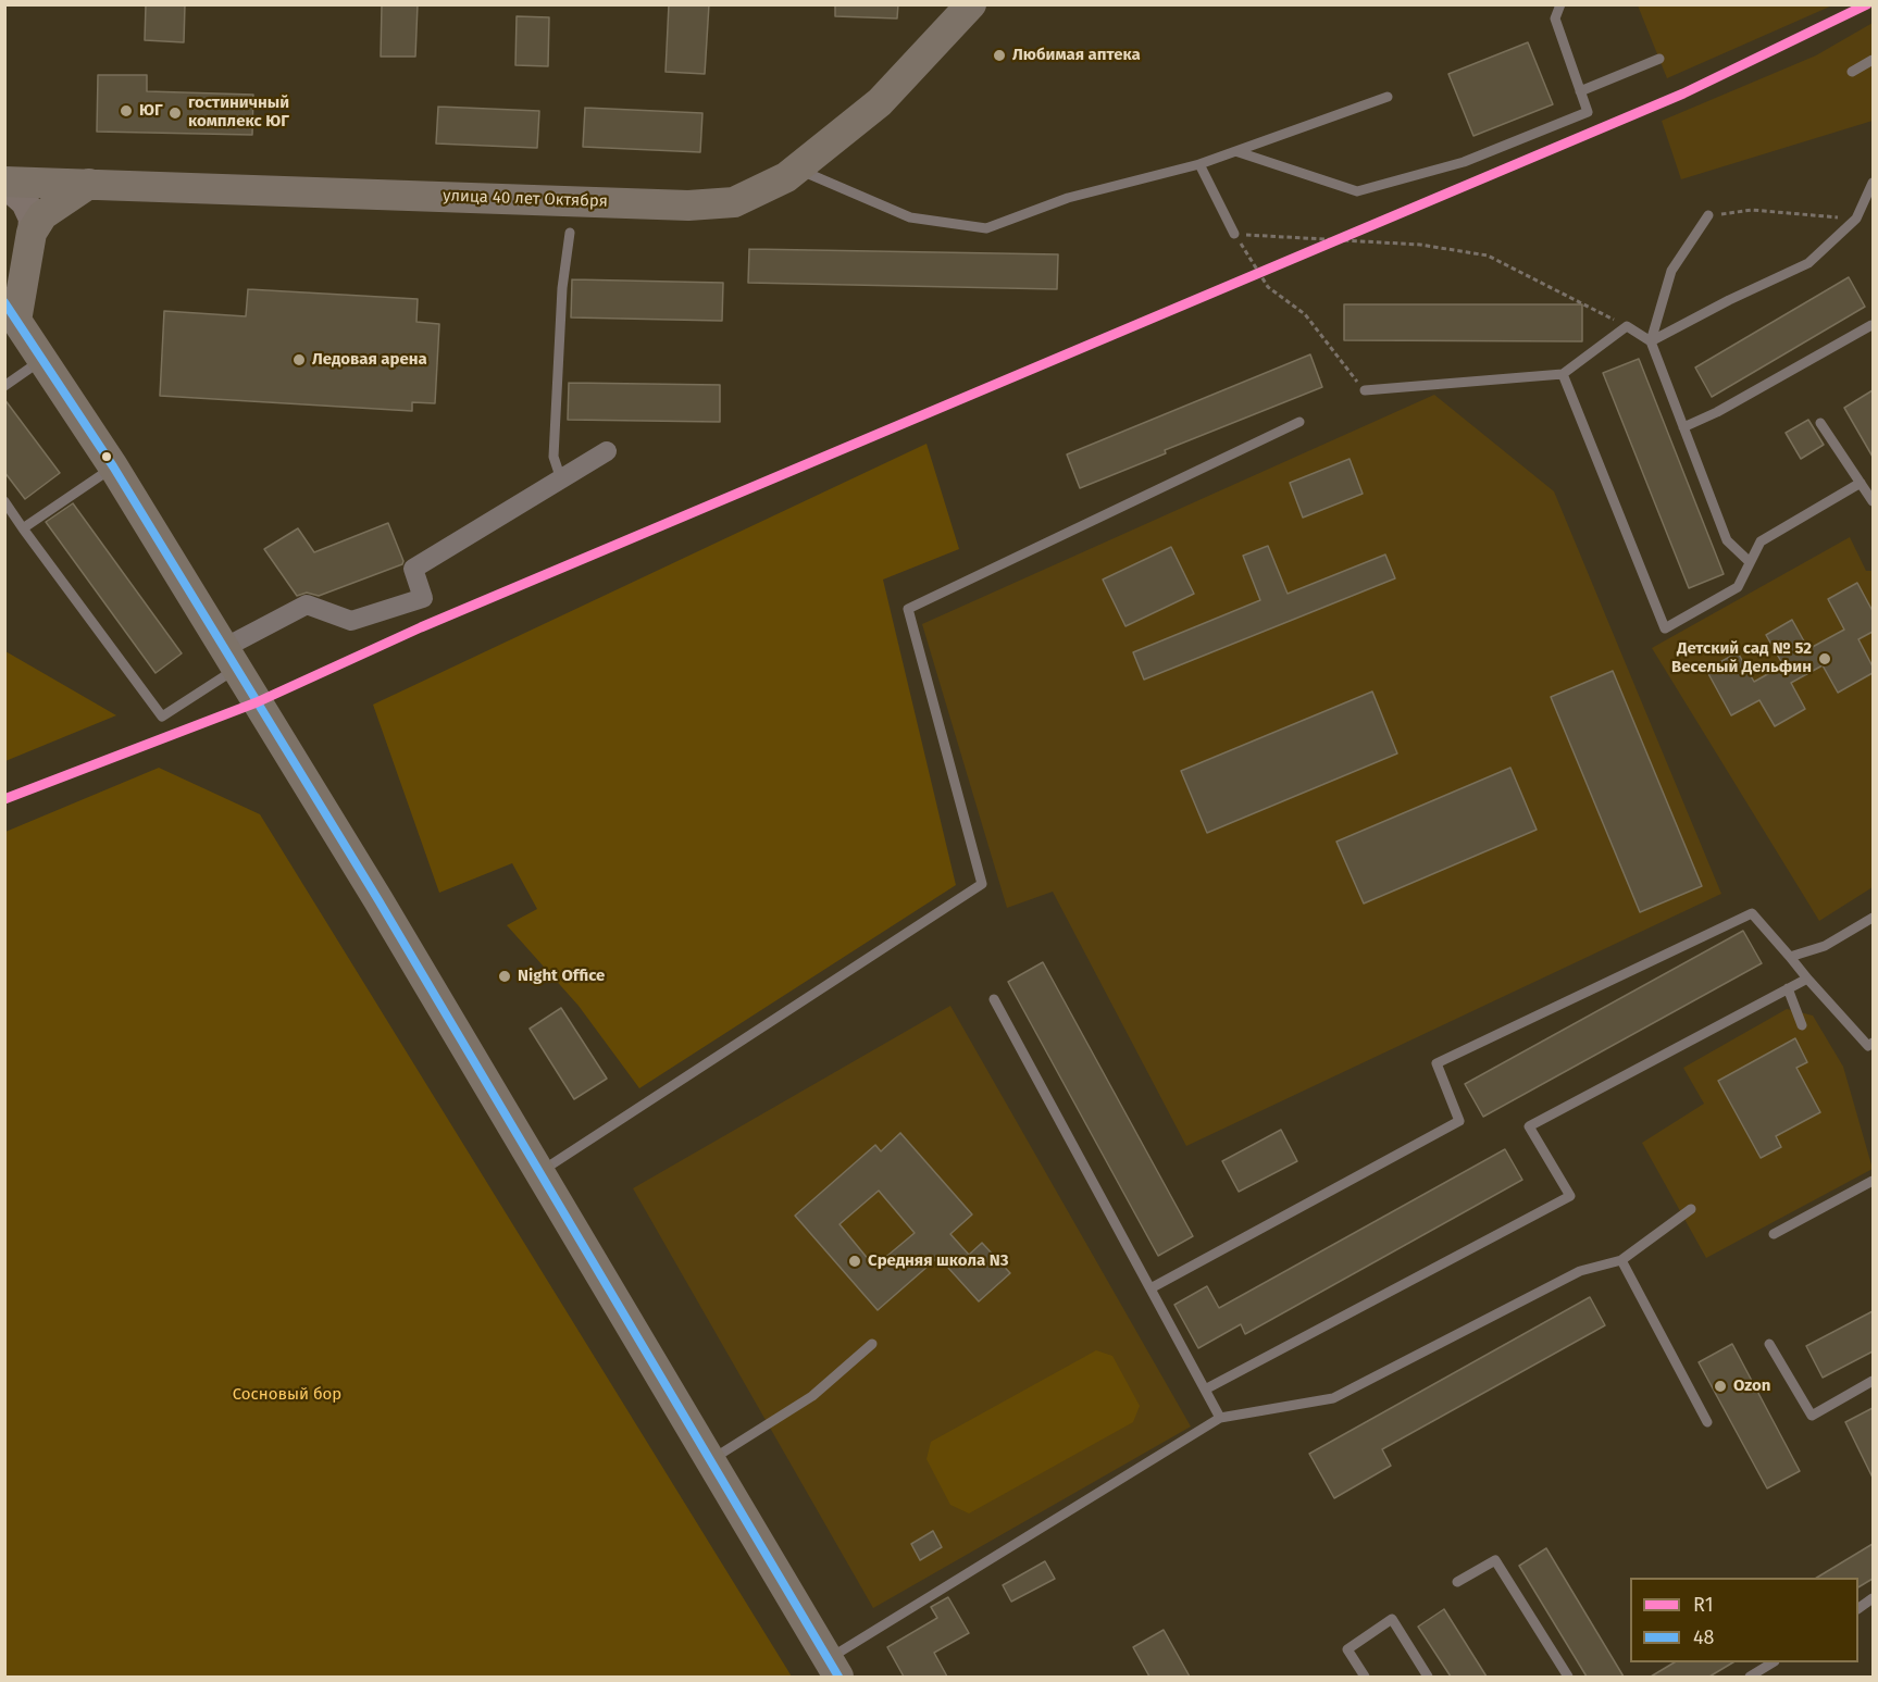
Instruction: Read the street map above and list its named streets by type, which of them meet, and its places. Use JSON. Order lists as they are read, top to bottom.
{
  "streets": {
    "main road": ["улица 40 лет Октября"]
  },
  "parks": ["Сосновый бор"],
  "places": [
    "Любимая аптека",
    "ЮГ",
    "гостиничный комплекс ЮГ",
    "Ледовая арена",
    "Детский сад № 52 Веселый Дельфин",
    "Night Office",
    "Средняя школа N3",
    "Ozon"
  ],
  "lines": ["transit line R1", "transit line 48"],
  "legend": ["R1", "48"]
}
